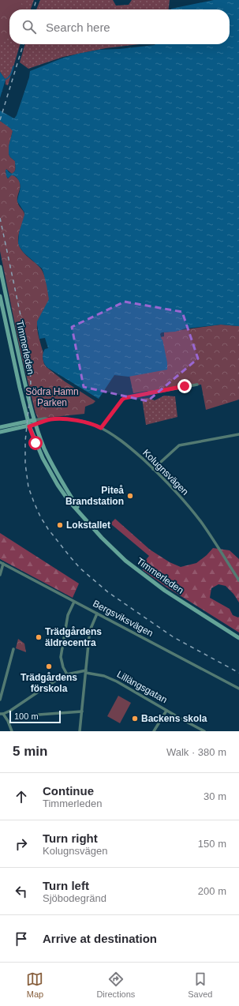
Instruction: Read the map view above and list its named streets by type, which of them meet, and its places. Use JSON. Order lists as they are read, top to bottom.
{
  "streets": {
    "main road": ["Timmerleden"],
    "street": ["Kolugnsvägen", "Bergsviksvägen", "Lillängsgatan"]
  },
  "crossings": [
    ["Timmerleden", "Kolugnsvägen"]
  ],
  "parks": ["Södra Hamn Parken"],
  "places": [
    "Piteå Brandstation",
    "Lokstallet",
    "Trädgårdens äldrecentra",
    "Trädgårdens förskola",
    "Backens skola"
  ],
  "scale_bar": "100 m",
  "page": {
    "search": "Search here",
    "scale": "100 m",
    "heading": ["5 min", "Walk · 380 m"],
    "list": [
      ["Continue", "Timmerleden", "30 m"],
      ["Turn right", "Kolugnsvägen", "150 m"],
      ["Turn left", "Sjöbodegränd", "200 m"],
      "Arrive at destination"
    ],
    "nav": ["Map", "Directions", "Saved"]
  }
}
